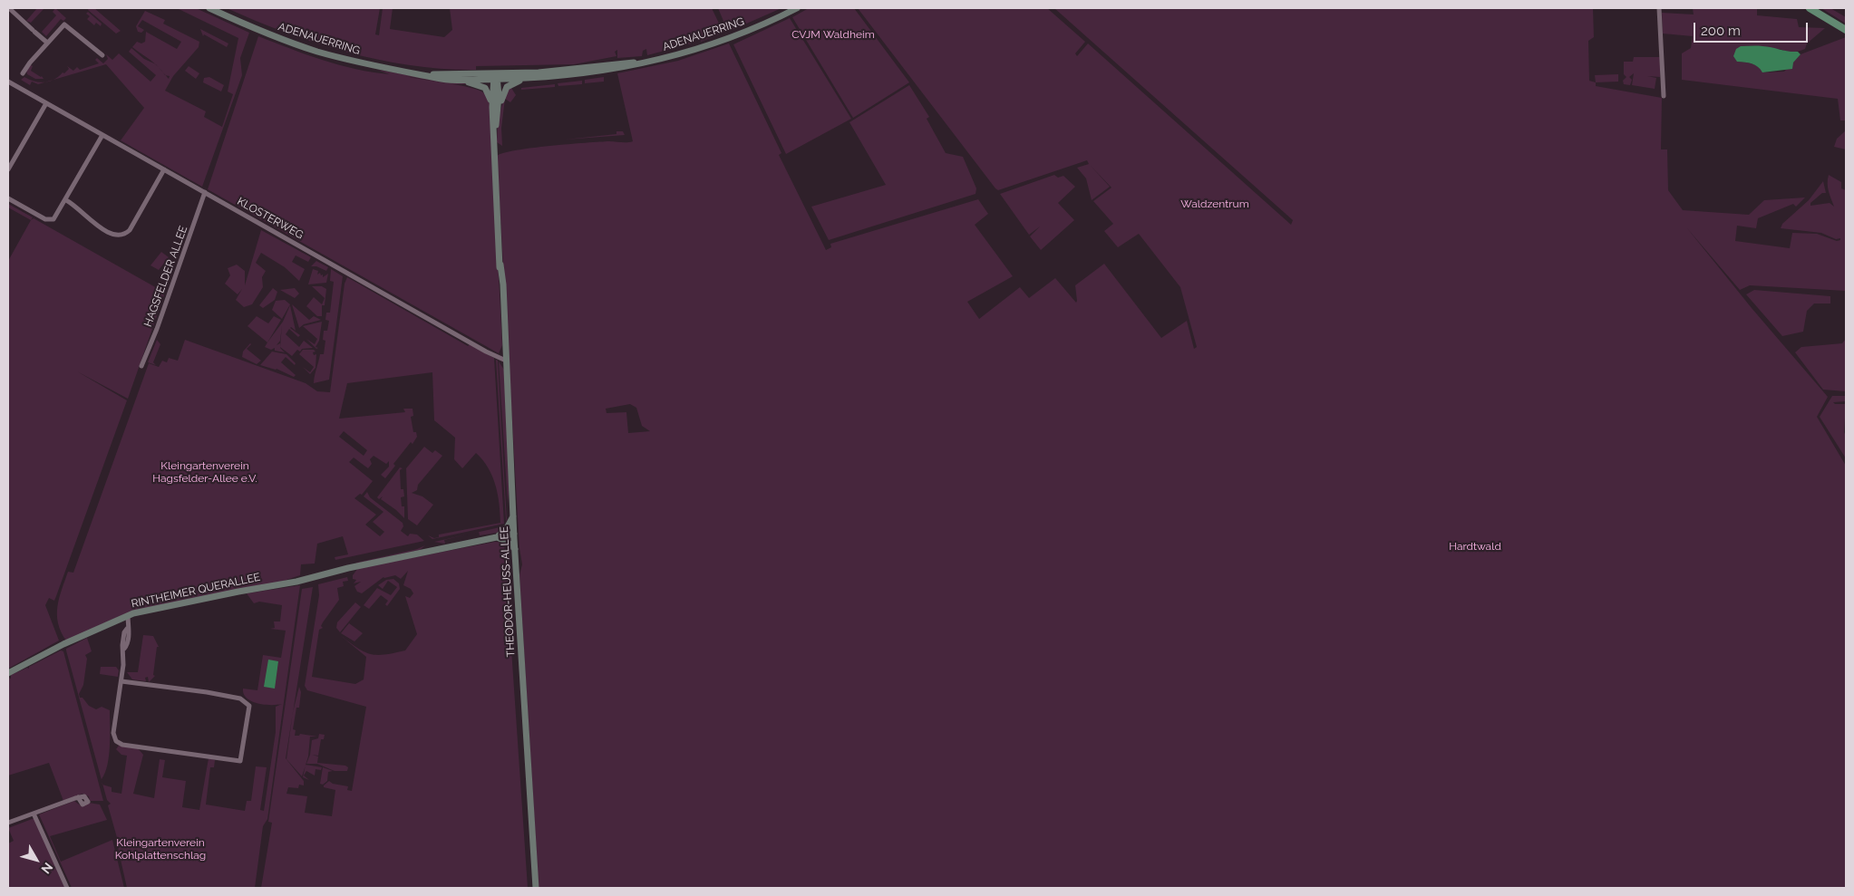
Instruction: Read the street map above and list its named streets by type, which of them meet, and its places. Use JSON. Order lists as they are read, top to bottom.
{
  "streets": {
    "main road": ["ADENAUERRING", "RINTHEIMER QUERALLEE", "THEODOR-HEUSS-ALLEE"],
    "street": ["KLOSTERWEG", "HAGSFELDER ALLEE"]
  },
  "crossings": [
    ["ADENAUERRING", "THEODOR-HEUSS-ALLEE"],
    ["KLOSTERWEG", "HAGSFELDER ALLEE"],
    ["KLOSTERWEG", "THEODOR-HEUSS-ALLEE"],
    ["RINTHEIMER QUERALLEE", "THEODOR-HEUSS-ALLEE"]
  ],
  "parks": [
    "CVJM Waldheim",
    "Waldzentrum",
    "Kleingartenverein Hagsfelder-Allee e.V.",
    "Hardtwald",
    "Kleingartenverein Kohlplattenschlag"
  ],
  "scale_bar": "200 m",
  "north": "bottom right"
}
